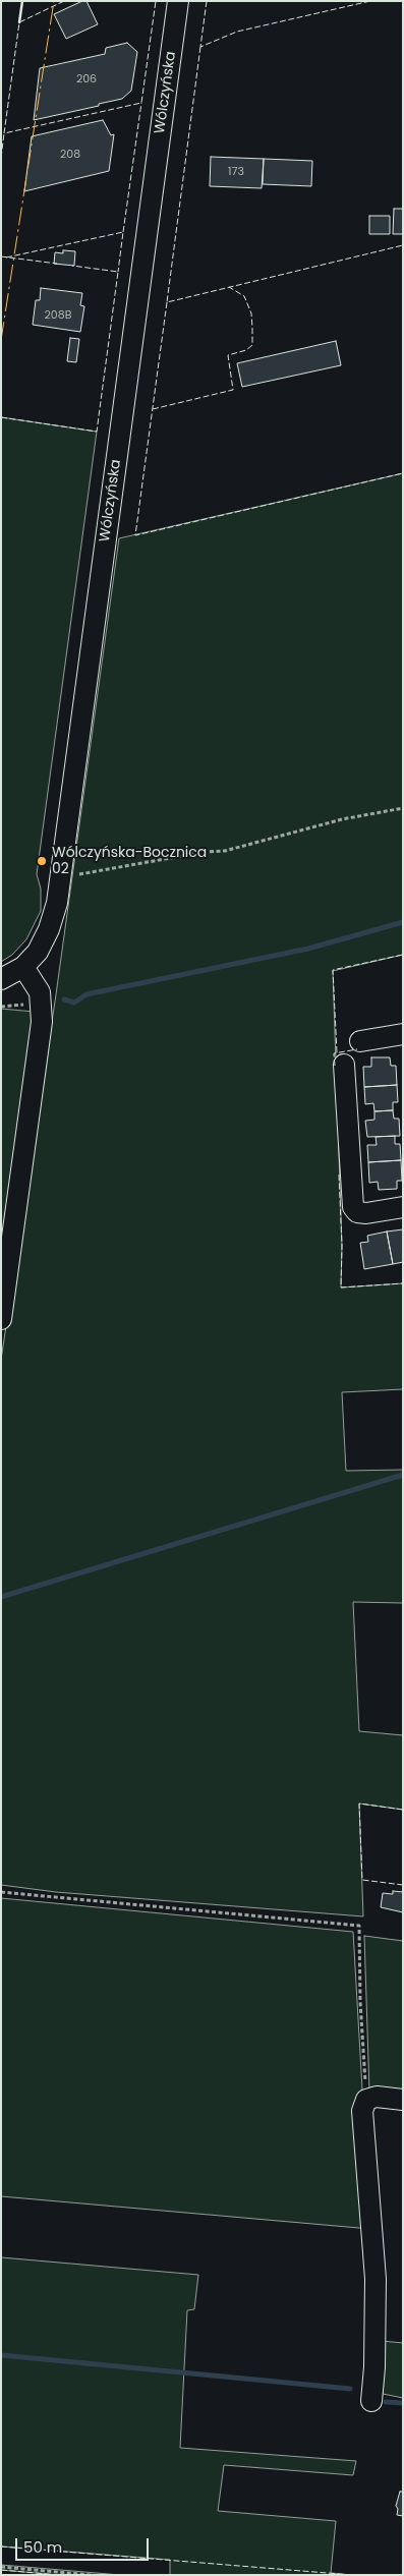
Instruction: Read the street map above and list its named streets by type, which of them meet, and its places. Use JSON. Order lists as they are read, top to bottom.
{
  "streets": {
    "street": ["Wólczyńska"]
  },
  "places": ["Wólczyńska-Bocznica 02"],
  "house_numbers": [
    "206",
    "208",
    "173",
    "208B"
  ],
  "scale_bar": "50 m"
}
